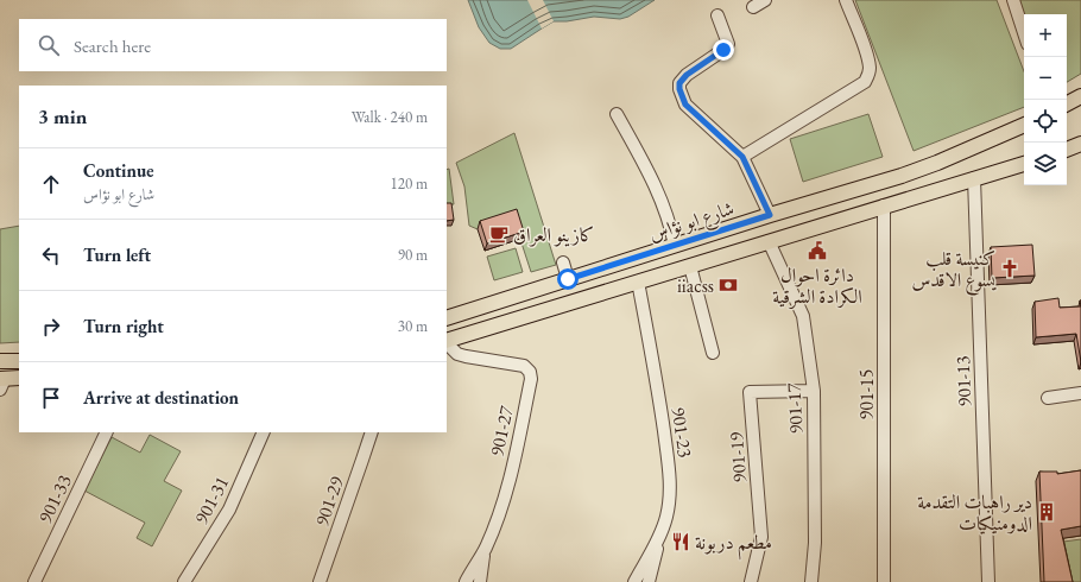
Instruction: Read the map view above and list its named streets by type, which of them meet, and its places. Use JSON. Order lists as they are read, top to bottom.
{
  "streets": {
    "main road": ["شارع ابو نؤاس"],
    "street": [
      "901-13",
      "901-15",
      "901-17",
      "901-27",
      "901-23",
      "901-19",
      "901-33",
      "901-31",
      "901-29"
    ]
  },
  "crossings": [
    ["901-17", "901-19"]
  ],
  "places": {
    "cafe": ["كازينو العراق"],
    "public building": ["دائرة احوال الكرادة الشرقية"],
    "church": ["كنيسة قلب يسوع الاقدس"],
    "bank": ["iiacss"],
    "building": ["دير راهبات التقدمة الدومنيكيات"],
    "restaurant": ["مطعم دربونة"]
  },
  "page": {
    "map_buttons": ["+", "−"],
    "search": "Search here",
    "heading": ["3 min", "Walk · 240 m"],
    "list": [
      ["Continue", "شارع ابو نؤاس", "120 m"],
      ["Turn left", "90 m"],
      ["Turn right", "30 m"],
      "Arrive at destination"
    ]
  }
}
